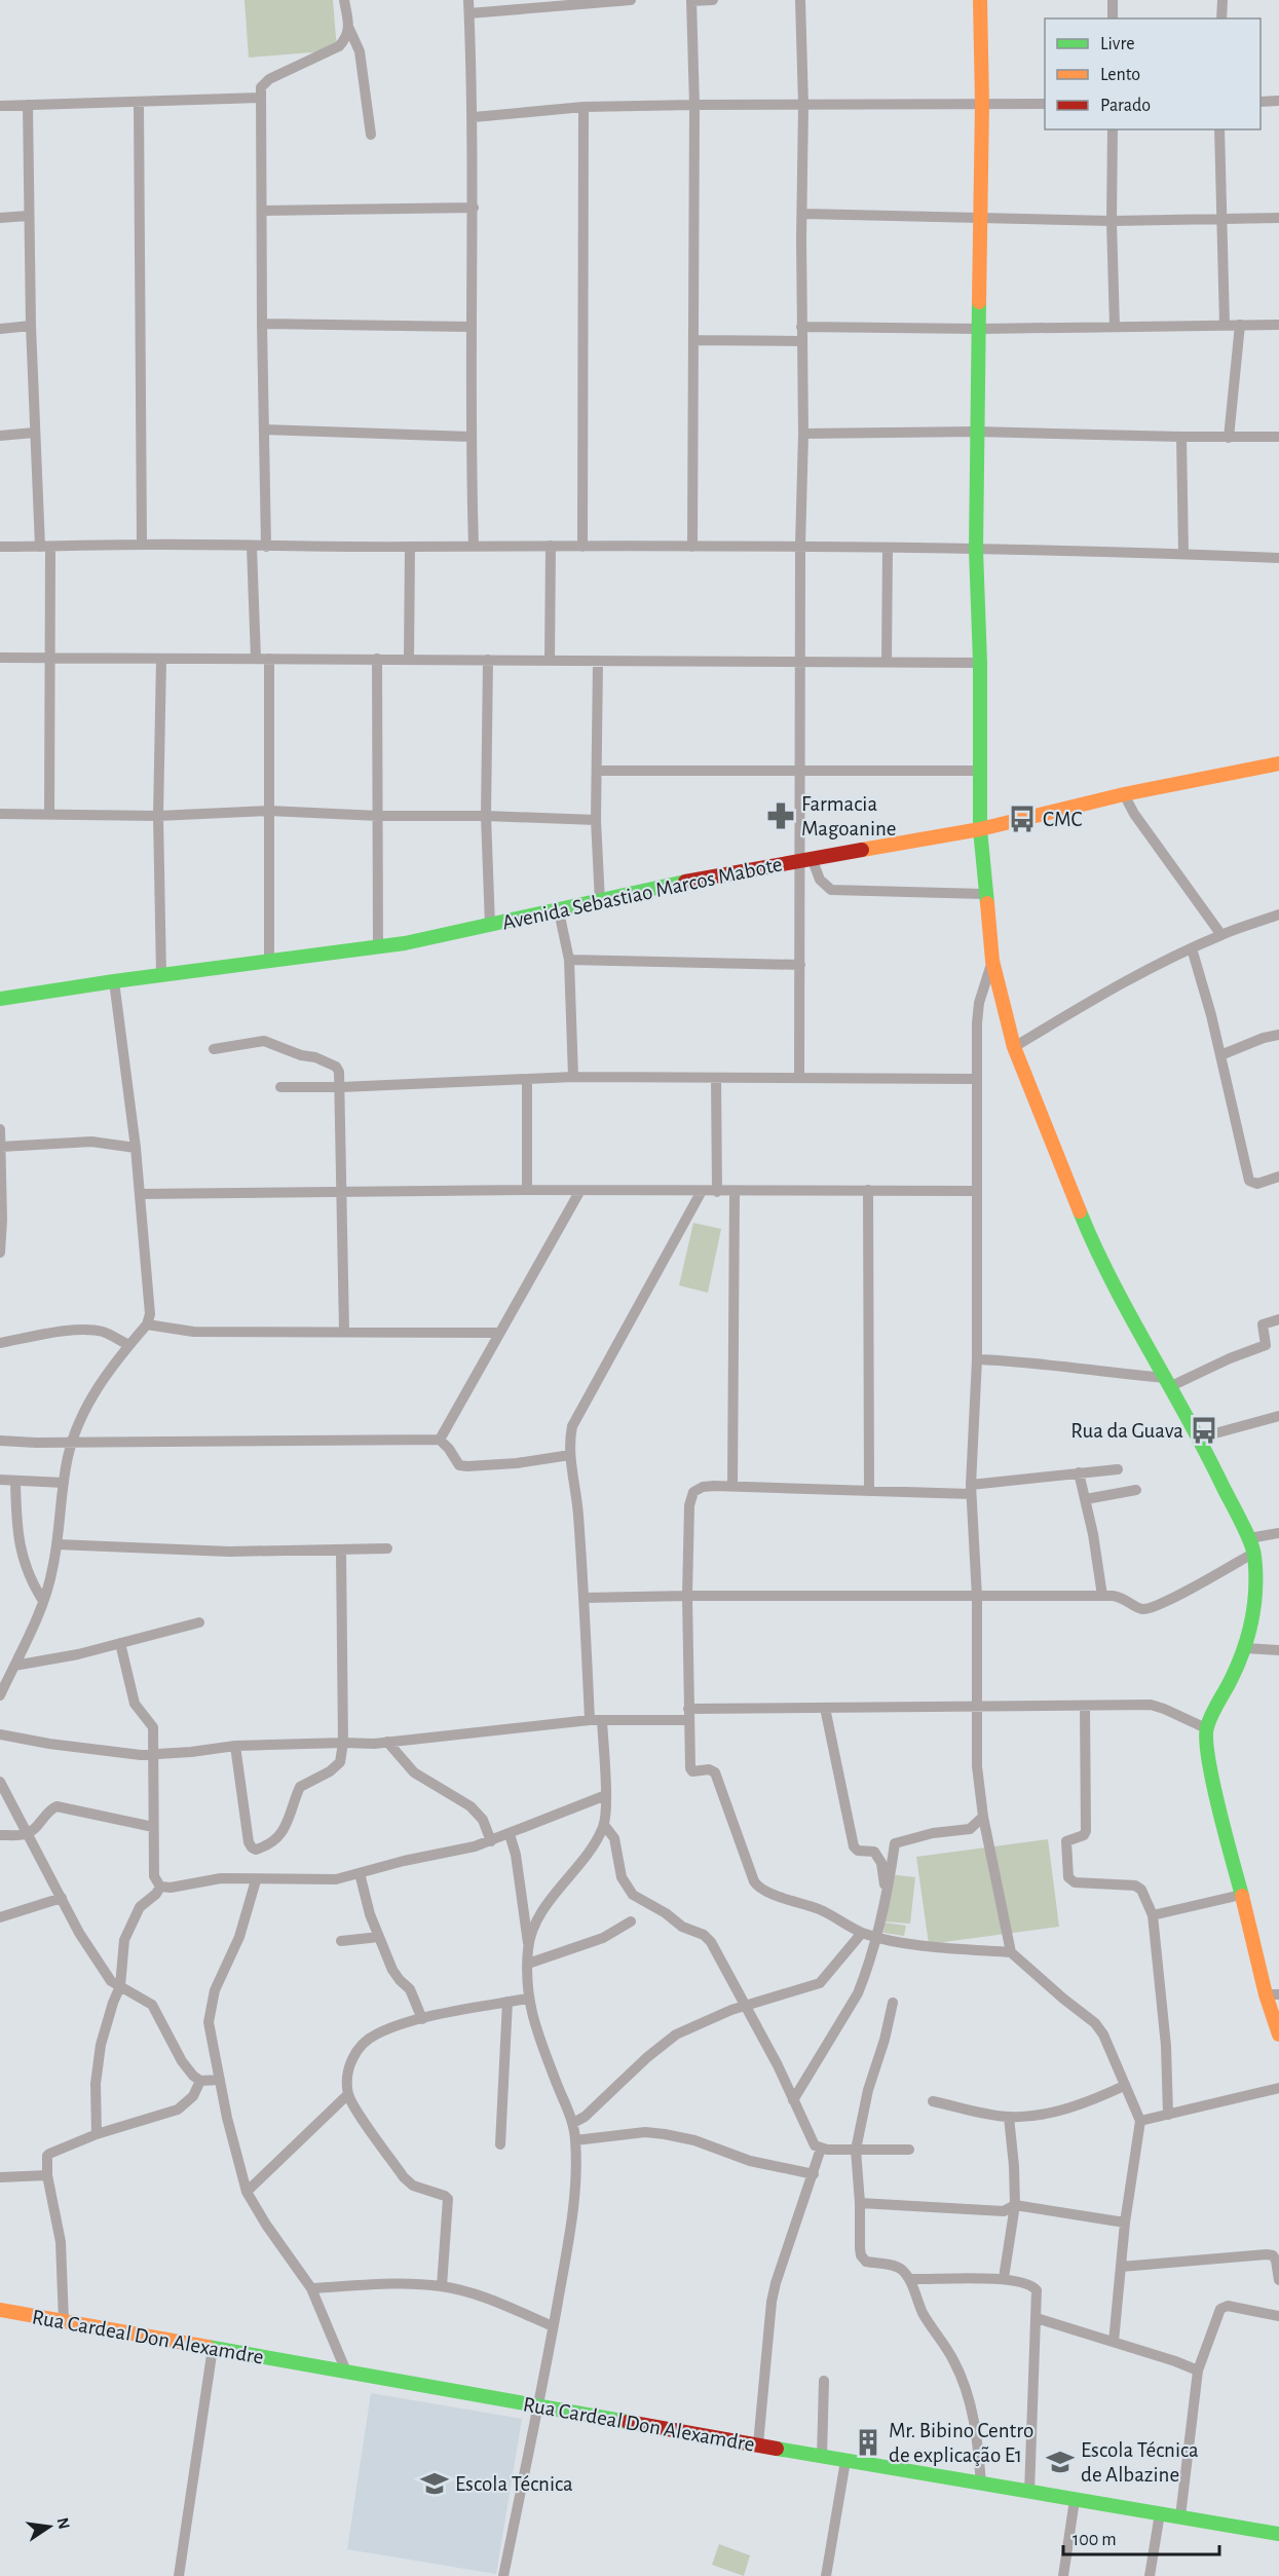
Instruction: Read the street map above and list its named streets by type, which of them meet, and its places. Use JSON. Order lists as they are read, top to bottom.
{
  "streets": {
    "main road": ["Avenida Sebastiao Marcos Mabote", "Rua Cardeal Don Alexamdre"]
  },
  "places": {
    "pharmacy": ["Farmacia Magoanine"],
    "bus stop": ["CMC", "Rua da Guava"],
    "building": ["Mr. Bibino Centro de explicação E1"],
    "school or university": ["Escola Técnica de Albazine", "Escola Técnica"]
  },
  "legend": ["Livre", "Lento", "Parado"],
  "scale_bar": "100 m",
  "north": "right"
}
